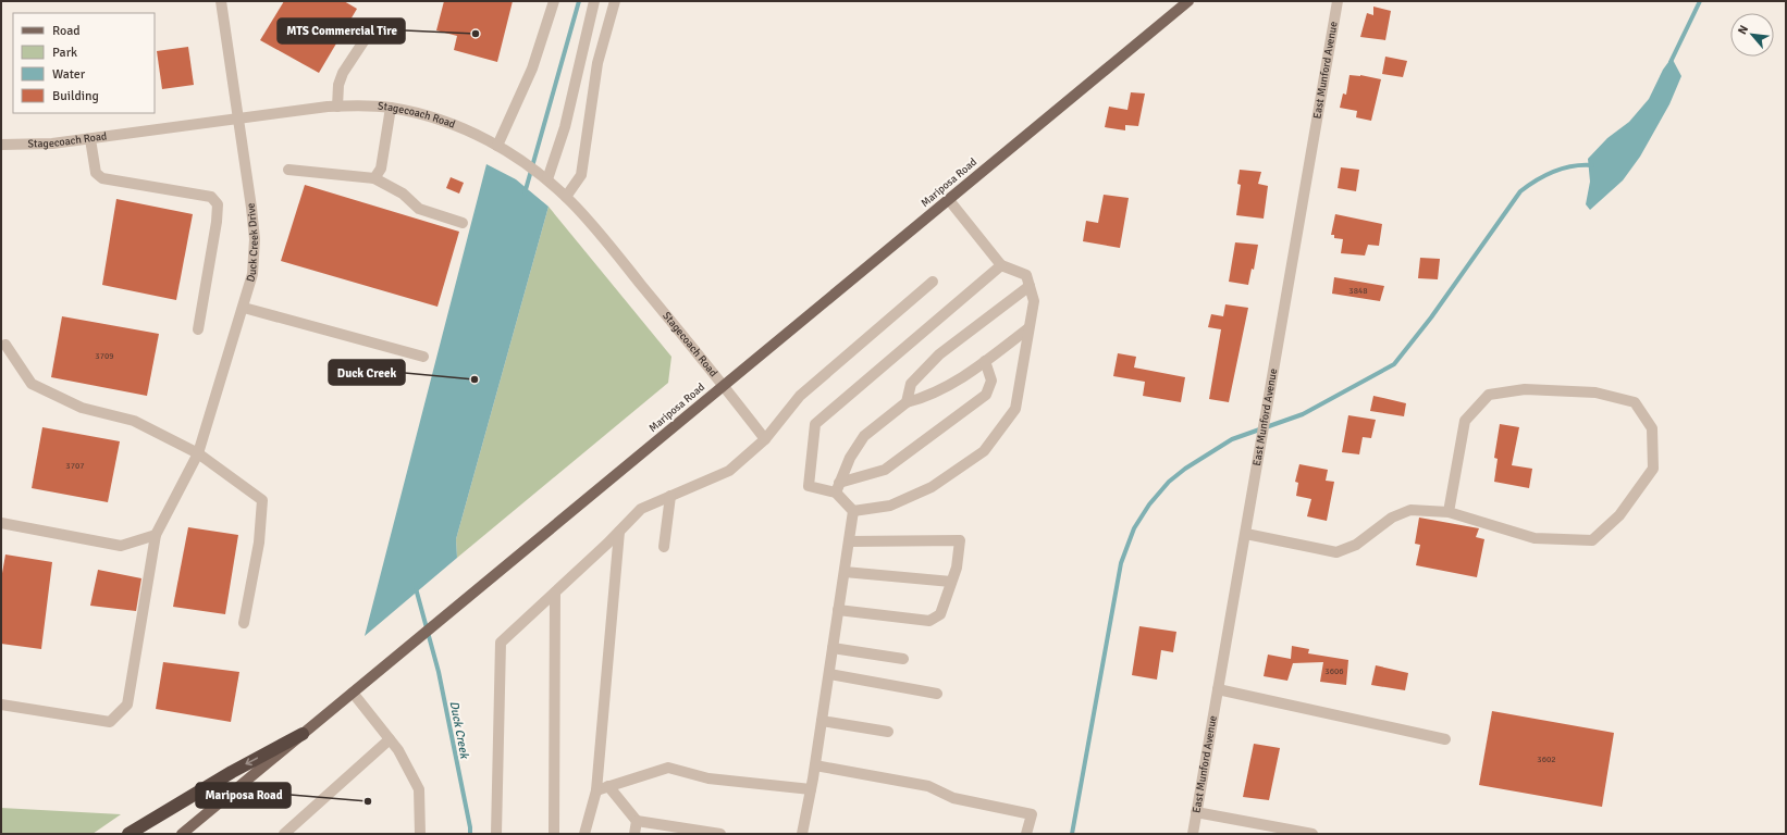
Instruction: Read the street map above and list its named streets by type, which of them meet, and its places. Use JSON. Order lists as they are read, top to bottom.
{
  "streets": {
    "main road": ["Mariposa Road"],
    "street": ["East Munford Avenue", "Stagecoach Road", "Duck Creek Drive"]
  },
  "crossings": [
    ["Stagecoach Road", "Mariposa Road"],
    ["Stagecoach Road", "Duck Creek Drive"]
  ],
  "water": ["Duck Creek"],
  "places": ["MTS Commercial Tire", "Duck Creek", "Mariposa Road"],
  "house_numbers": [
    "3848",
    "3709",
    "3707",
    "3606",
    "3602"
  ],
  "legend": [
    "Road",
    "Park",
    "Water",
    "Building"
  ],
  "north": "top left"
}
